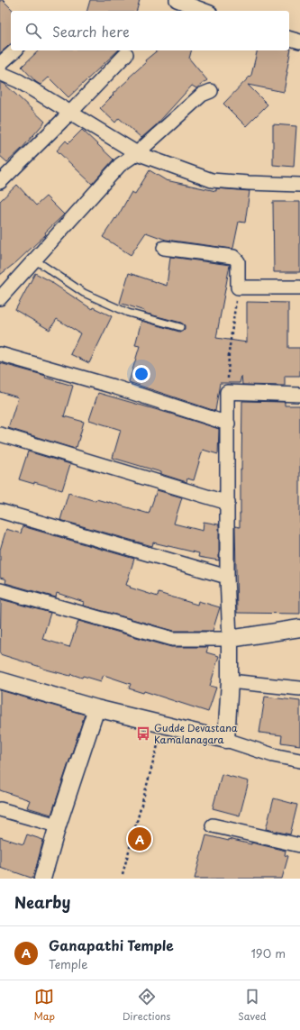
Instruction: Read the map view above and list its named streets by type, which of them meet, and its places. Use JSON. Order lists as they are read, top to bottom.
{
  "places": {
    "bus stop": ["Gudde Devastana Kamalanagara"]
  },
  "page": {
    "search": "Search here",
    "pins": "A",
    "heading": "Nearby",
    "list": [
      {
        "mark": "A",
        "name": "Ganapathi Temple",
        "note": "Temple",
        "value": "190 m"
      }
    ],
    "nav": ["Map", "Directions", "Saved"]
  }
}
